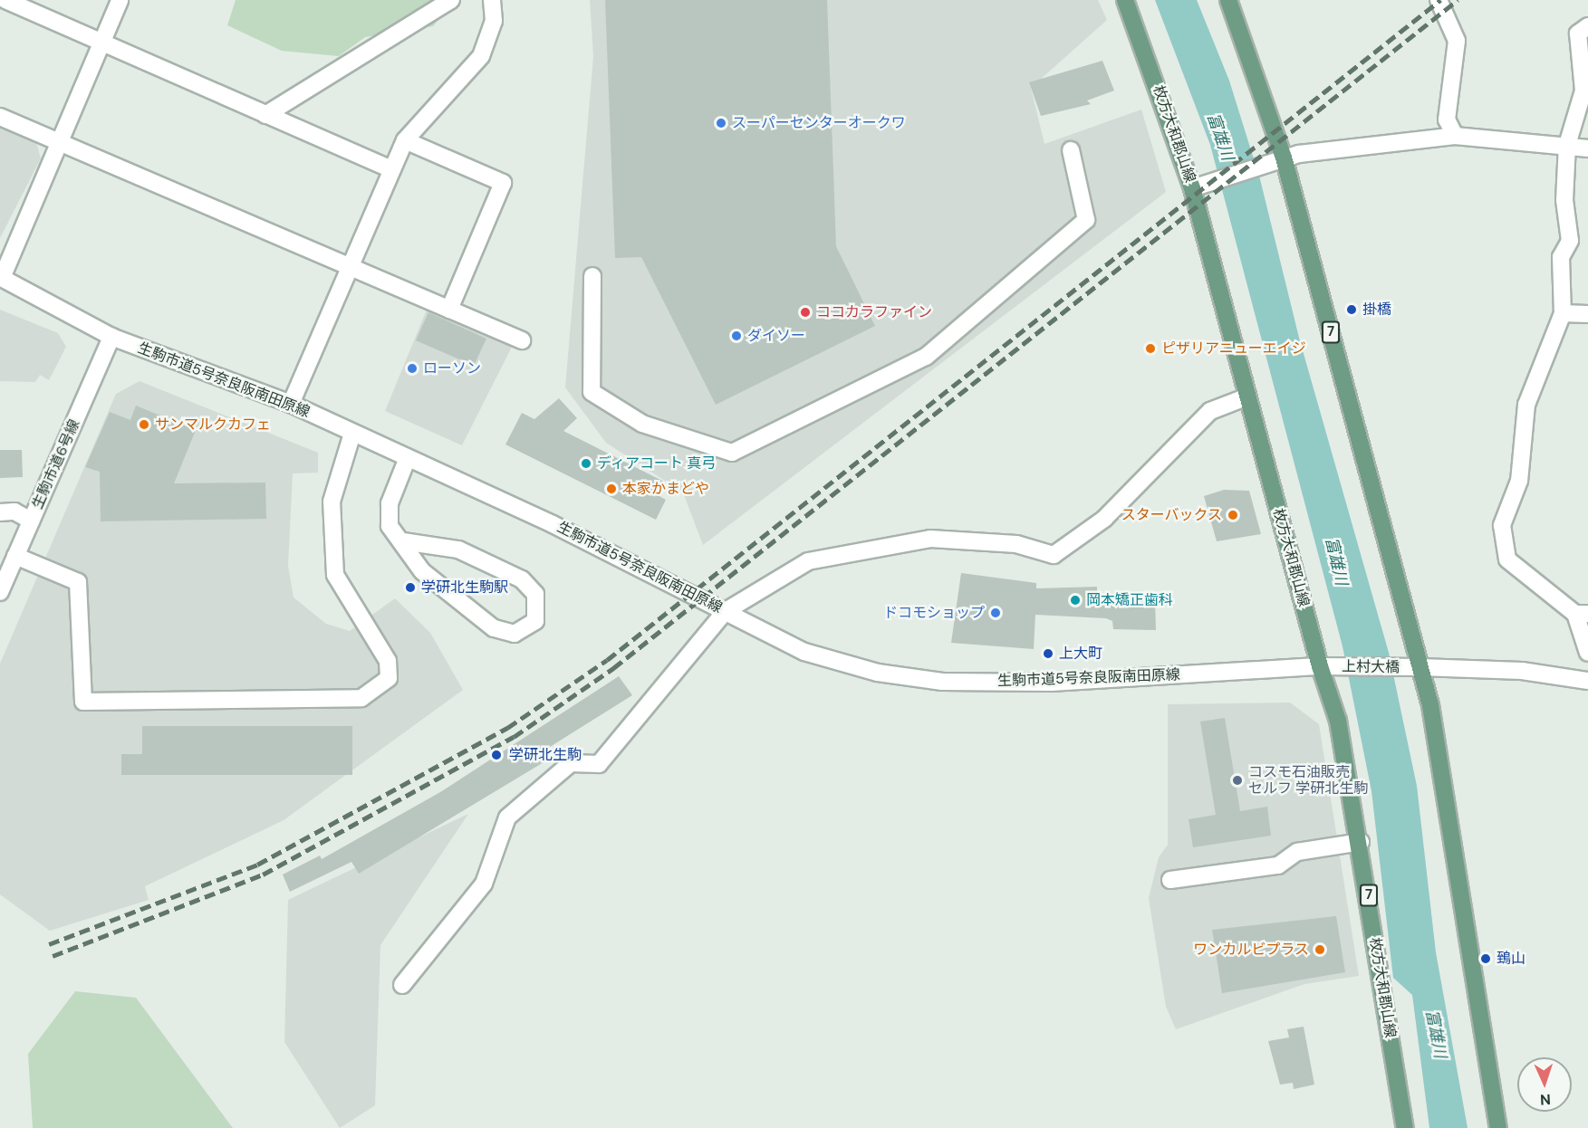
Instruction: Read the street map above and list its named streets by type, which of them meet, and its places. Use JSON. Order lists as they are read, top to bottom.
{
  "streets": {
    "main road": ["枚方大和郡山線", "7"],
    "street": ["生駒市道5号奈良阪南田原線", "生駒市道6号線", "上村大橋"]
  },
  "crossings": [
    ["枚方大和郡山線", "生駒市道5号奈良阪南田原線"],
    ["枚方大和郡山線", "上村大橋"],
    ["7", "上村大橋"],
    ["生駒市道5号奈良阪南田原線", "生駒市道6号線"],
    ["生駒市道5号奈良阪南田原線", "上村大橋"]
  ],
  "water": ["富雄川"],
  "places": [
    "スーパーセンターオークワ",
    "掛橋",
    "ココカラファイン",
    "ダイソー",
    "ピザリアニューエイジ",
    "ローソン",
    "サンマルクカフェ",
    "ディアコート 真弓",
    "本家かまどや",
    "スターバックス",
    "学研北生駒駅",
    "岡本矯正歯科",
    "ドコモショップ",
    "上大町",
    "学研北生駒",
    "コスモ石油販売 セルフ 学研北生駒",
    "ワンカルビプラス",
    "鵄山"
  ],
  "north": "bottom"
}
